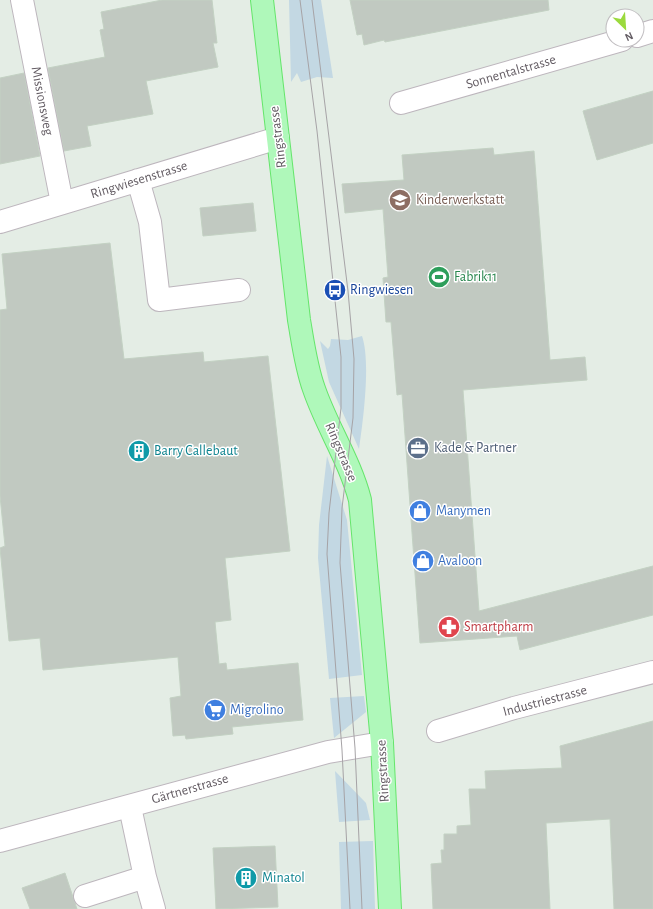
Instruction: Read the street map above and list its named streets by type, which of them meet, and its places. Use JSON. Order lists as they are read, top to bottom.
{
  "streets": {
    "main road": ["Ringstrasse"],
    "street": [
      "Sonnentalstrasse",
      "Missionsweg",
      "Ringwiesenstrasse",
      "Industriestrasse",
      "Gärtnerstrasse"
    ]
  },
  "crossings": [
    ["Missionsweg", "Ringwiesenstrasse"],
    ["Ringstrasse", "Ringwiesenstrasse"],
    ["Ringstrasse", "Gärtnerstrasse"]
  ],
  "places": {
    "school or university": ["Kinderwerkstatt"],
    "sports": ["Fabrik11"],
    "bus stop": ["Ringwiesen"],
    "office": ["Kade & Partner"],
    "building": ["Barry Callebaut", "Minatol"],
    "shop": ["Manymen", "Avaloon"],
    "pharmacy": ["Smartpharm"],
    "supermarket": ["Migrolino"]
  },
  "north": "bottom right"
}
